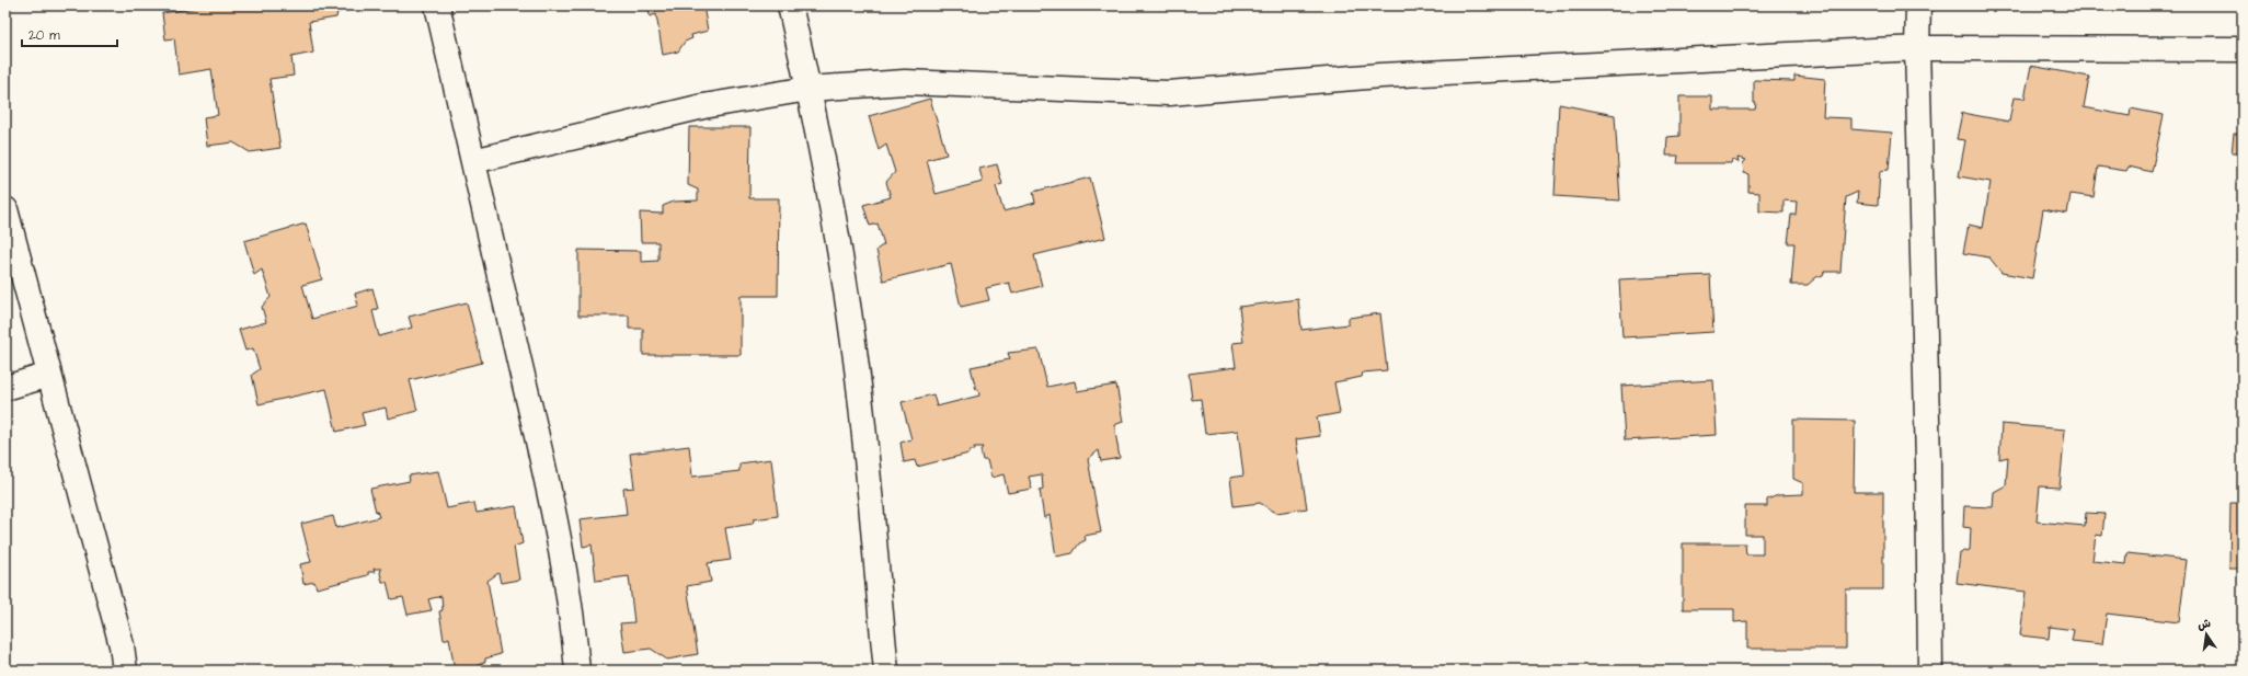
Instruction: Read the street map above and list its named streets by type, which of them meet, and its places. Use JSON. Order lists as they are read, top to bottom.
{
  "scale_bar": "20 m",
  "north": "top"
}
